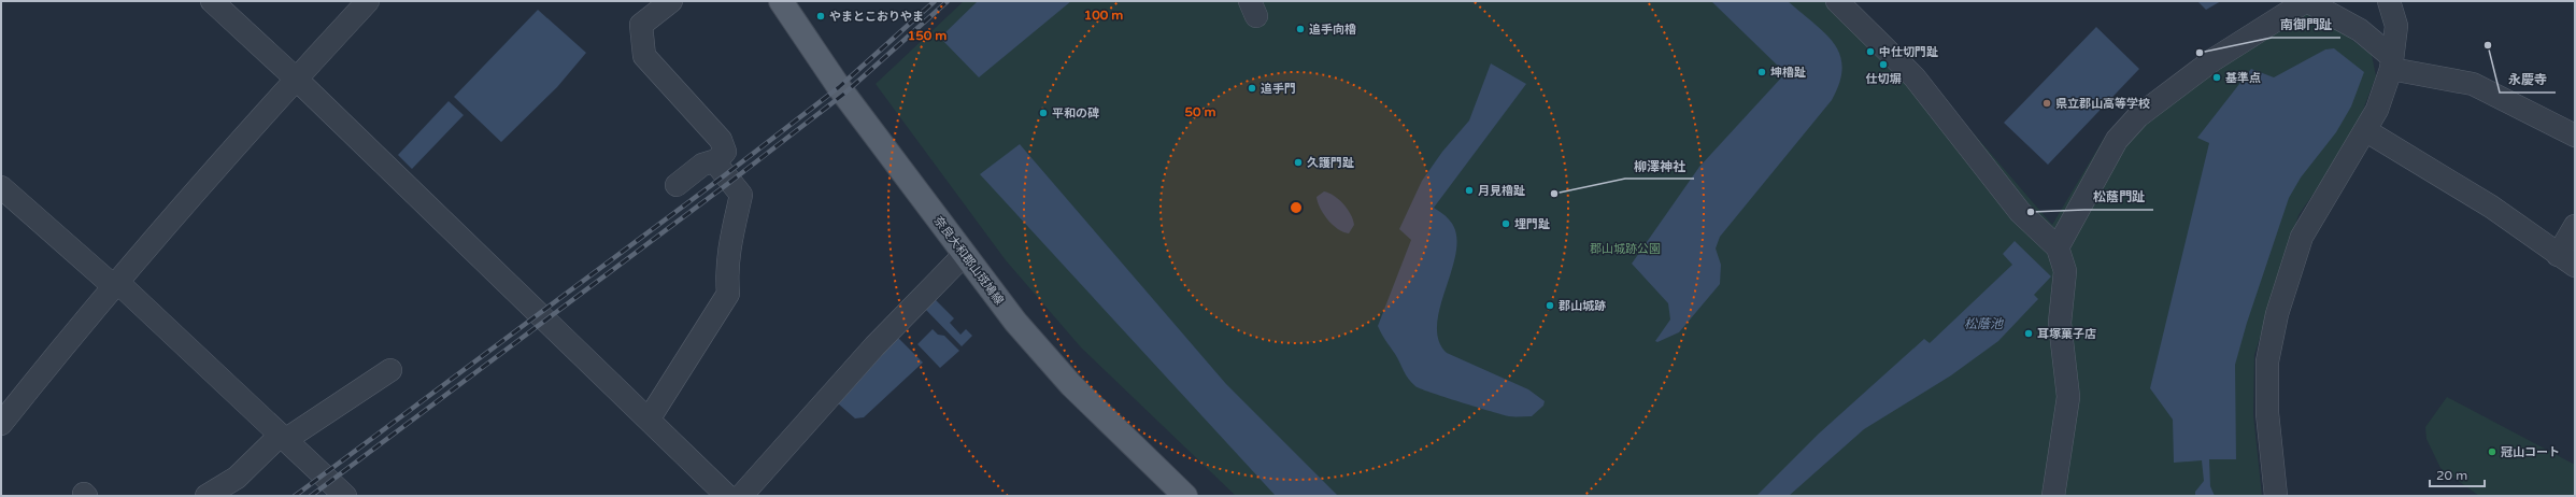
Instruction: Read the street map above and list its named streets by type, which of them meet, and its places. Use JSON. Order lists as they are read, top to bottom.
{
  "streets": {
    "main road": ["奈良大和郡山斑鳩線"]
  },
  "water": ["松蔭池"],
  "parks": ["郡山城跡公園"],
  "places": [
    "やまとこおりやま",
    "追手向櫓",
    "永慶寺",
    "中仕切門趾",
    "南御門趾",
    "仕切塀",
    "坤櫓趾",
    "基準点",
    "追手門",
    "県立郡山高等学校",
    "平和の碑",
    "久護門趾",
    "月見櫓趾",
    "柳澤神社",
    "松蔭門趾",
    "埋門趾",
    "郡山城跡",
    "耳塚菓子店",
    "冠山コート"
  ],
  "scale_bar": "20 m",
  "rings": ["100 m", "150 m", "50 m"]
}
